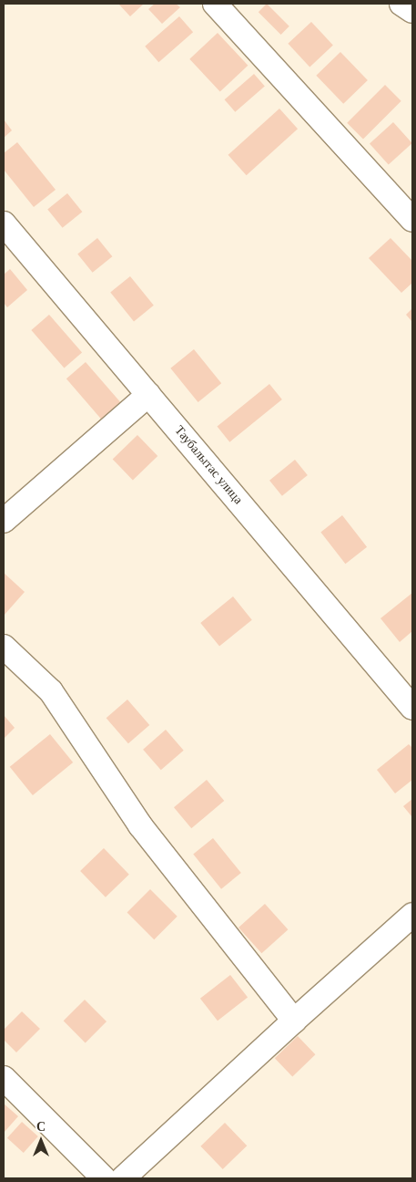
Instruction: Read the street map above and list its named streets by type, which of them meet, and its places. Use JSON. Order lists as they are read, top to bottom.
{
  "streets": {
    "street": ["Таубалытас улица"]
  },
  "north": "top"
}
